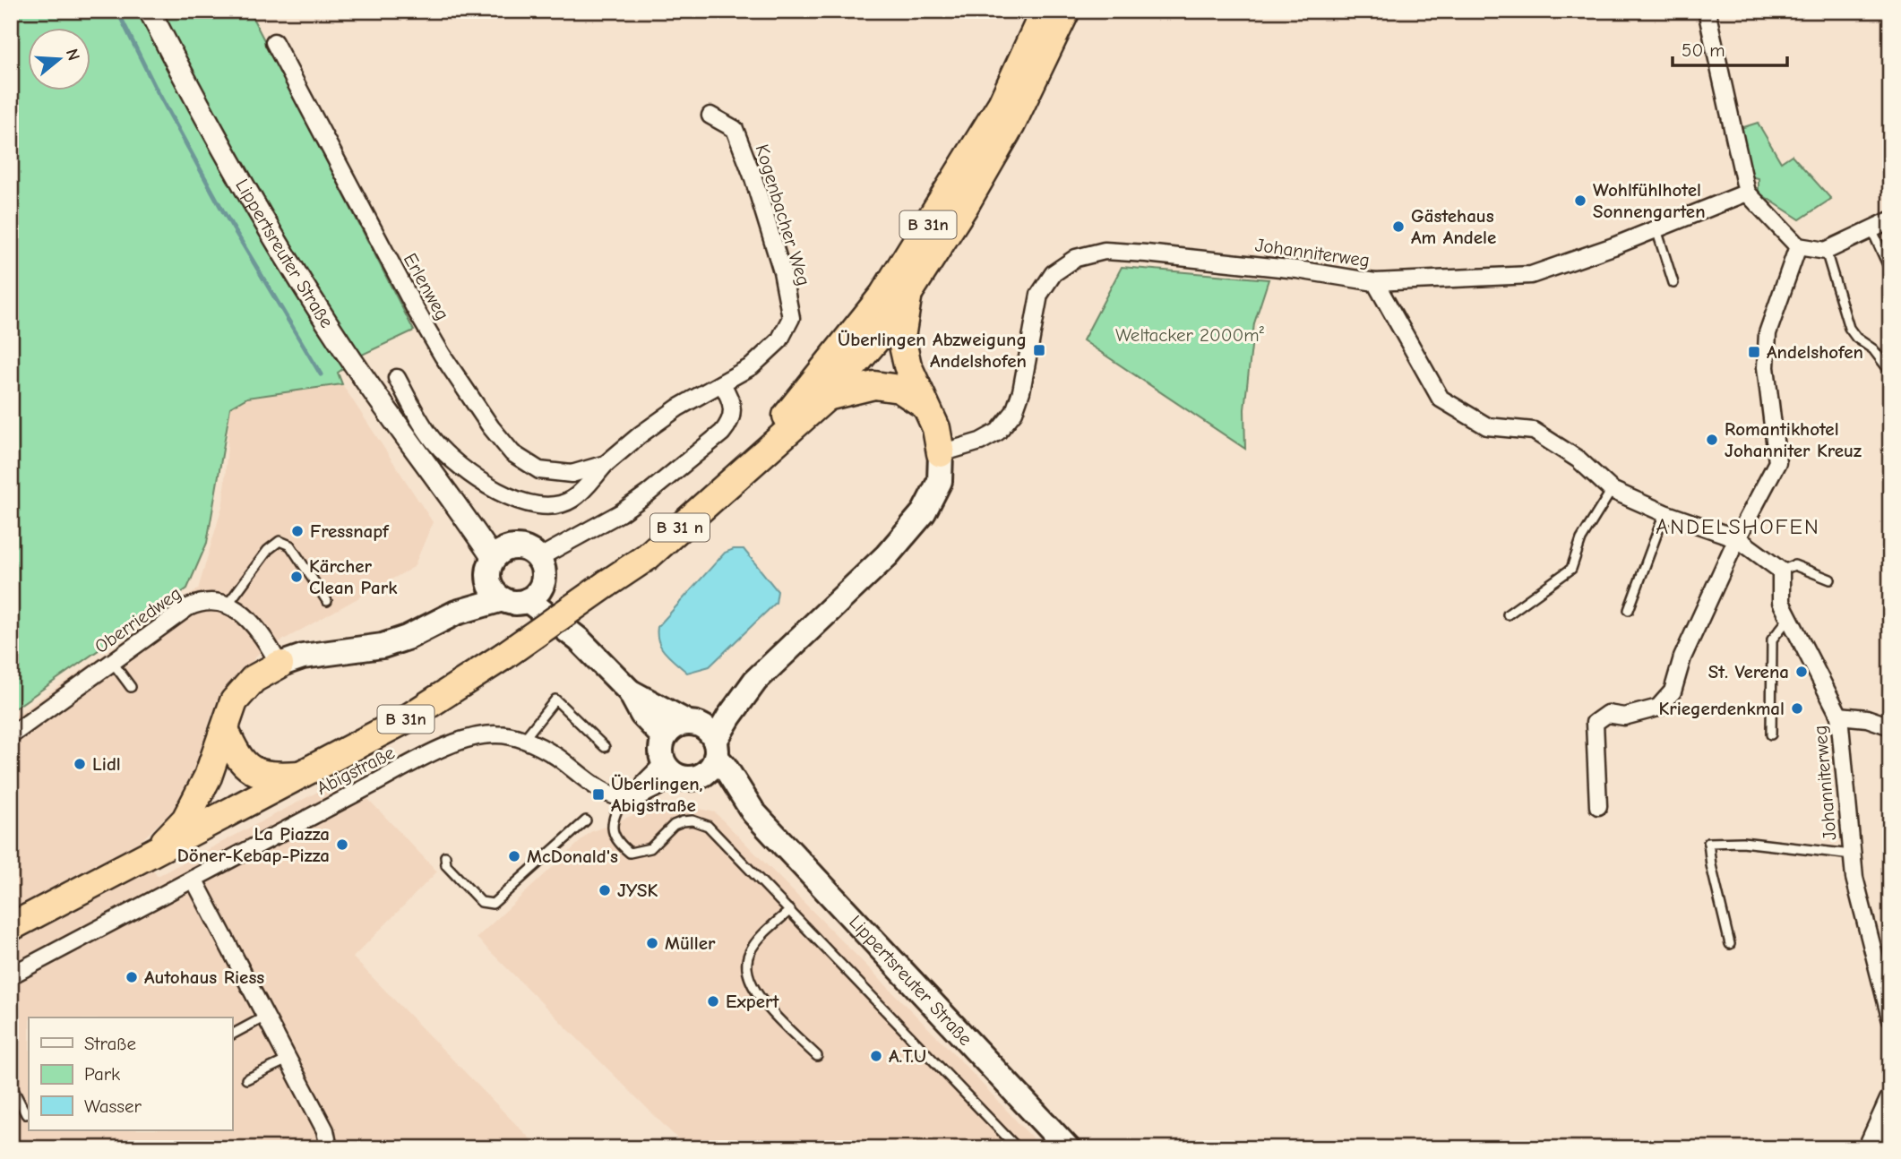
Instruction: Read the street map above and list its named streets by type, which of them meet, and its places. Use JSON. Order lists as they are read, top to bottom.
{
  "streets": {
    "highway": ["B 31n", "B 31 n"],
    "main road": ["Lippertsreuter Straße"],
    "street": [
      "Kogenbacher Weg",
      "Johanniterweg",
      "Erlenweg",
      "Oberriedweg",
      "Abigstraße"
    ]
  },
  "crossings": [
    ["Kogenbacher Weg", "Erlenweg"],
    ["B 31n", "Lippertsreuter Straße"],
    ["B 31n", "B 31 n"]
  ],
  "districts": ["ANDELSHOFEN"],
  "parks": ["Weltacker 2000m²"],
  "places": {
    "other": [
      "Wohlfühlhotel Sonnengarten",
      "Gästehaus Am Andele",
      "Romantikhotel Johanniter Kreuz",
      "Fressnapf",
      "Kärcher Clean Park",
      "St. Verena",
      "Kriegerdenkmal",
      "Lidl",
      "La Piazza Döner-Kebap-Pizza",
      "McDonald's",
      "JYSK",
      "Müller",
      "Autohaus Riess",
      "Expert",
      "A.T.U"
    ],
    "transit": ["Überlingen Abzweigung Andelshofen", "Andelshofen", "Überlingen, Abigstraße"]
  },
  "legend": ["Straße", "Park", "Wasser"],
  "scale_bar": "50 m",
  "north": "right"
}
